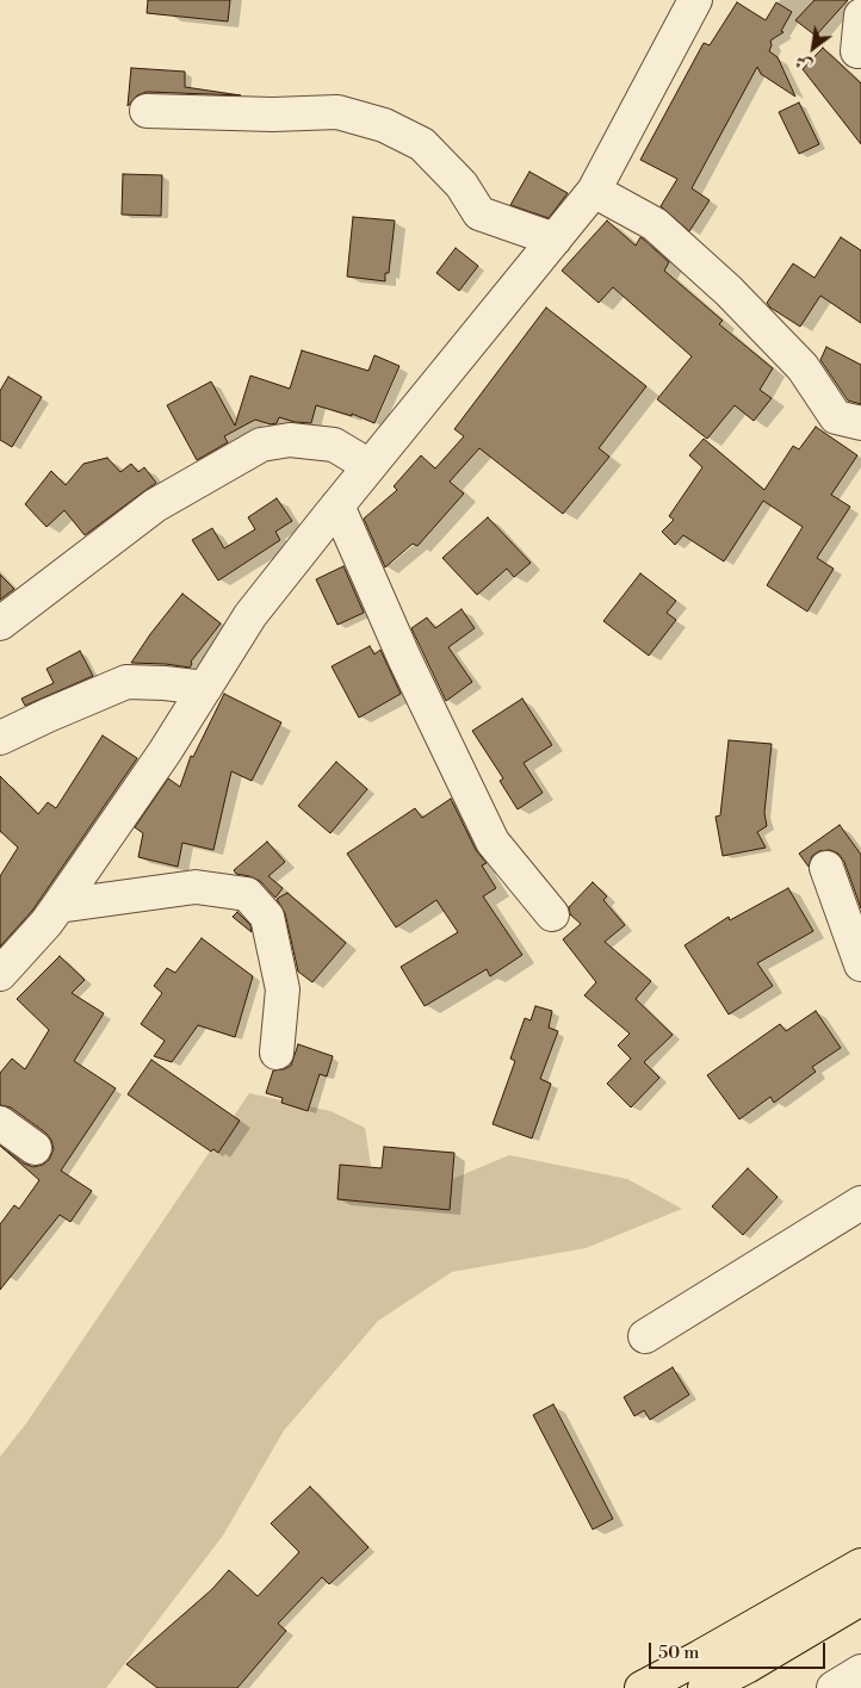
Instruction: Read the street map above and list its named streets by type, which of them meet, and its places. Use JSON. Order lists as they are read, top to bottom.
{
  "scale_bar": "50 m",
  "north": "bottom left"
}
